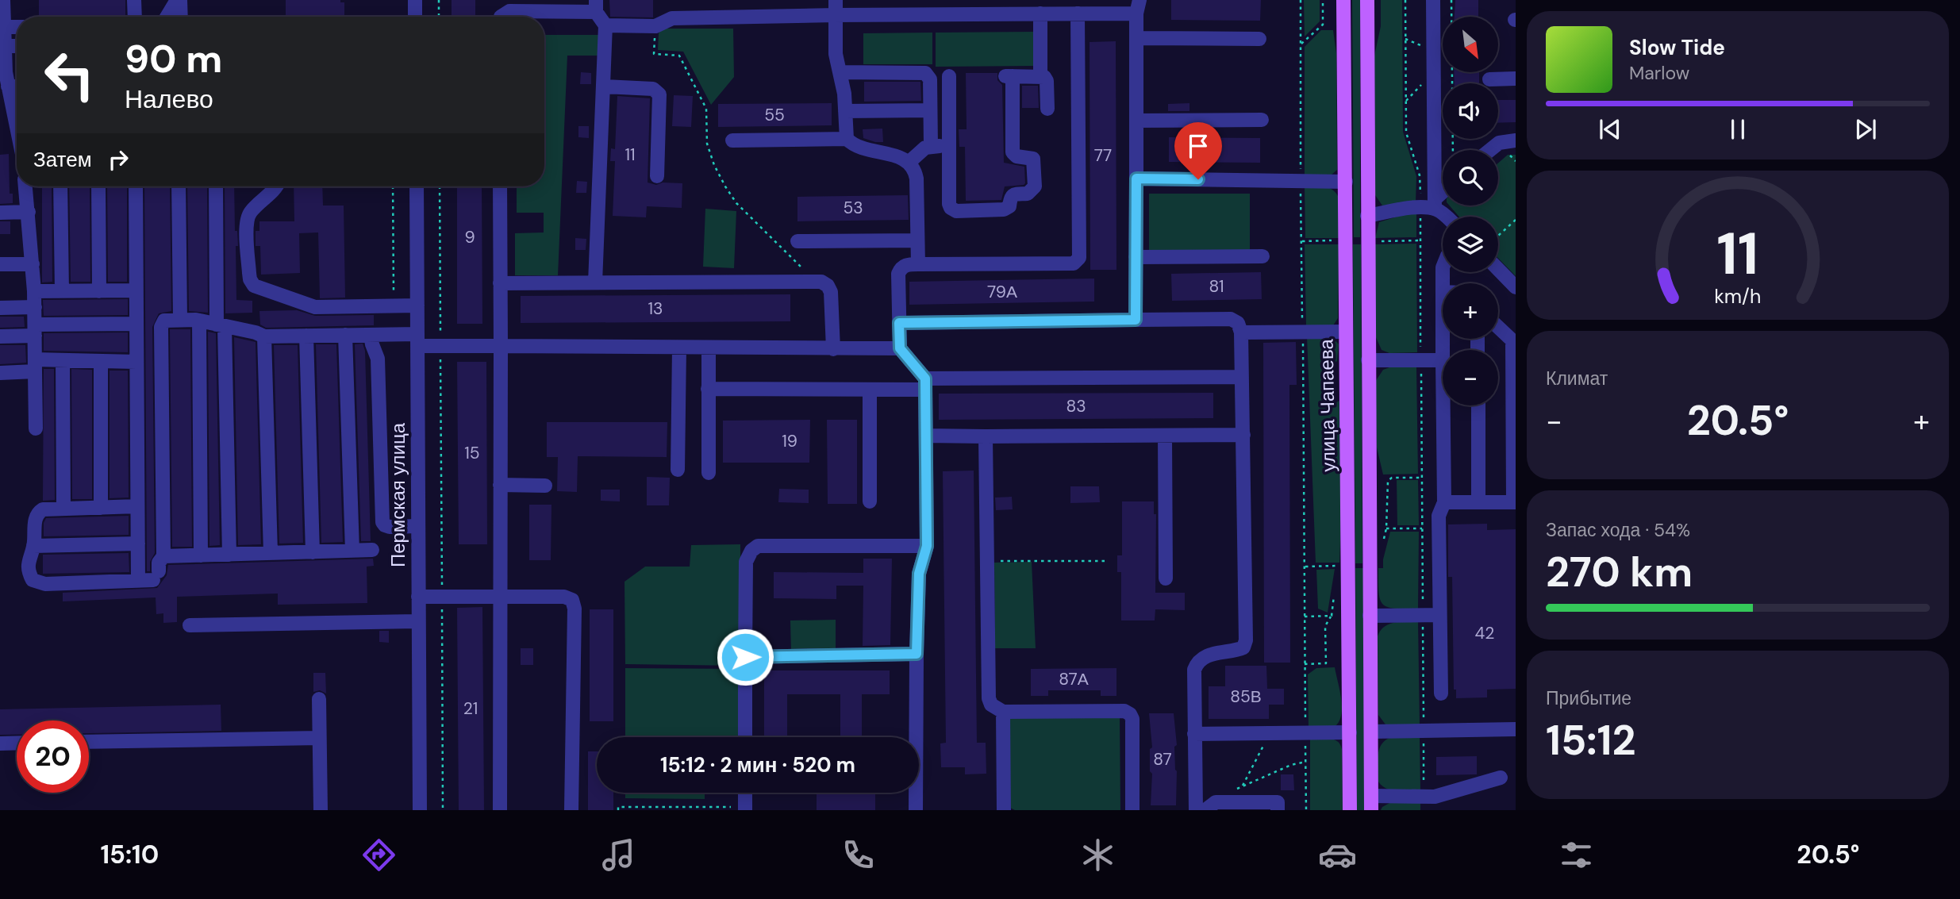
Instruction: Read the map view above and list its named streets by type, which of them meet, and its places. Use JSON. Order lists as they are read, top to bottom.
{
  "streets": {
    "main road": ["улица Чапаева"],
    "street": ["Пермская улица"]
  },
  "house_numbers": [
    "55",
    "11",
    "77",
    "53",
    "9",
    "81",
    "79А",
    "13",
    "83",
    "19",
    "15",
    "42",
    "87А",
    "85В",
    "21",
    "87"
  ],
  "north": "bottom right",
  "page": {
    "map_buttons": ["+", "−"],
    "turn": ["90 m", "Налево"],
    "song": ["Slow Tide", "Marlow"],
    "then": "Затем",
    "tile": [
      "Климат",
      ["Запас хода · 54%", "270 km"],
      ["Прибытие", "15:12"]
    ],
    "heat": ["−", "20.5°", "+"],
    "limit": "20",
    "trip": "15:12 · 2 мин · 520 m",
    "tabs": ["15:10", "20.5°"],
    "gauge": ["11", "km/h"]
  }
}
